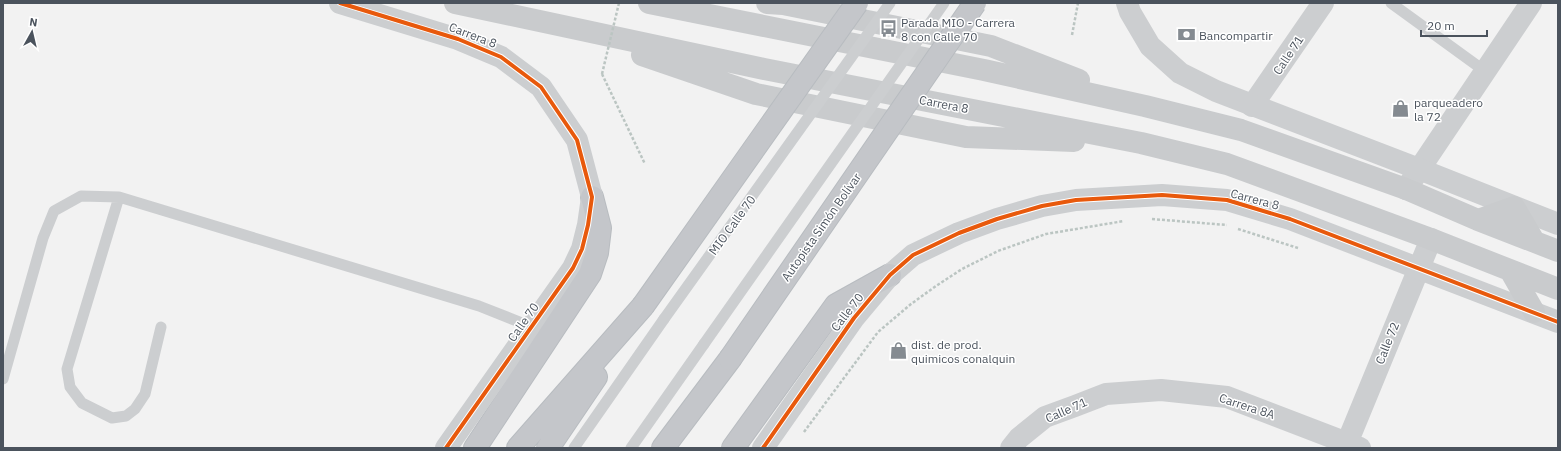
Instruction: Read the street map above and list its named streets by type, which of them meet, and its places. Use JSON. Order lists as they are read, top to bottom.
{
  "streets": {
    "highway": ["Autopista Simón Bolívar"],
    "main road": ["Carrera 8"],
    "street": [
      "Calle 71",
      "Calle 70",
      "Calle 72",
      "Carrera 8A"
    ],
    "lane": ["MIO Calle 70"]
  },
  "crossings": [
    ["Carrera 8", "Calle 70"],
    ["Carrera 8", "Calle 72"],
    ["Calle 71", "Carrera 8A"],
    ["Calle 72", "Carrera 8A"]
  ],
  "places": {
    "bus stop": ["Parada MIO - Carrera 8 con Calle 70"],
    "bank": ["Bancompartir"],
    "shop": ["parqueadero la 72", "dist. de prod. quimicos conalquin"]
  },
  "scale_bar": "20 m",
  "north": "top"
}
